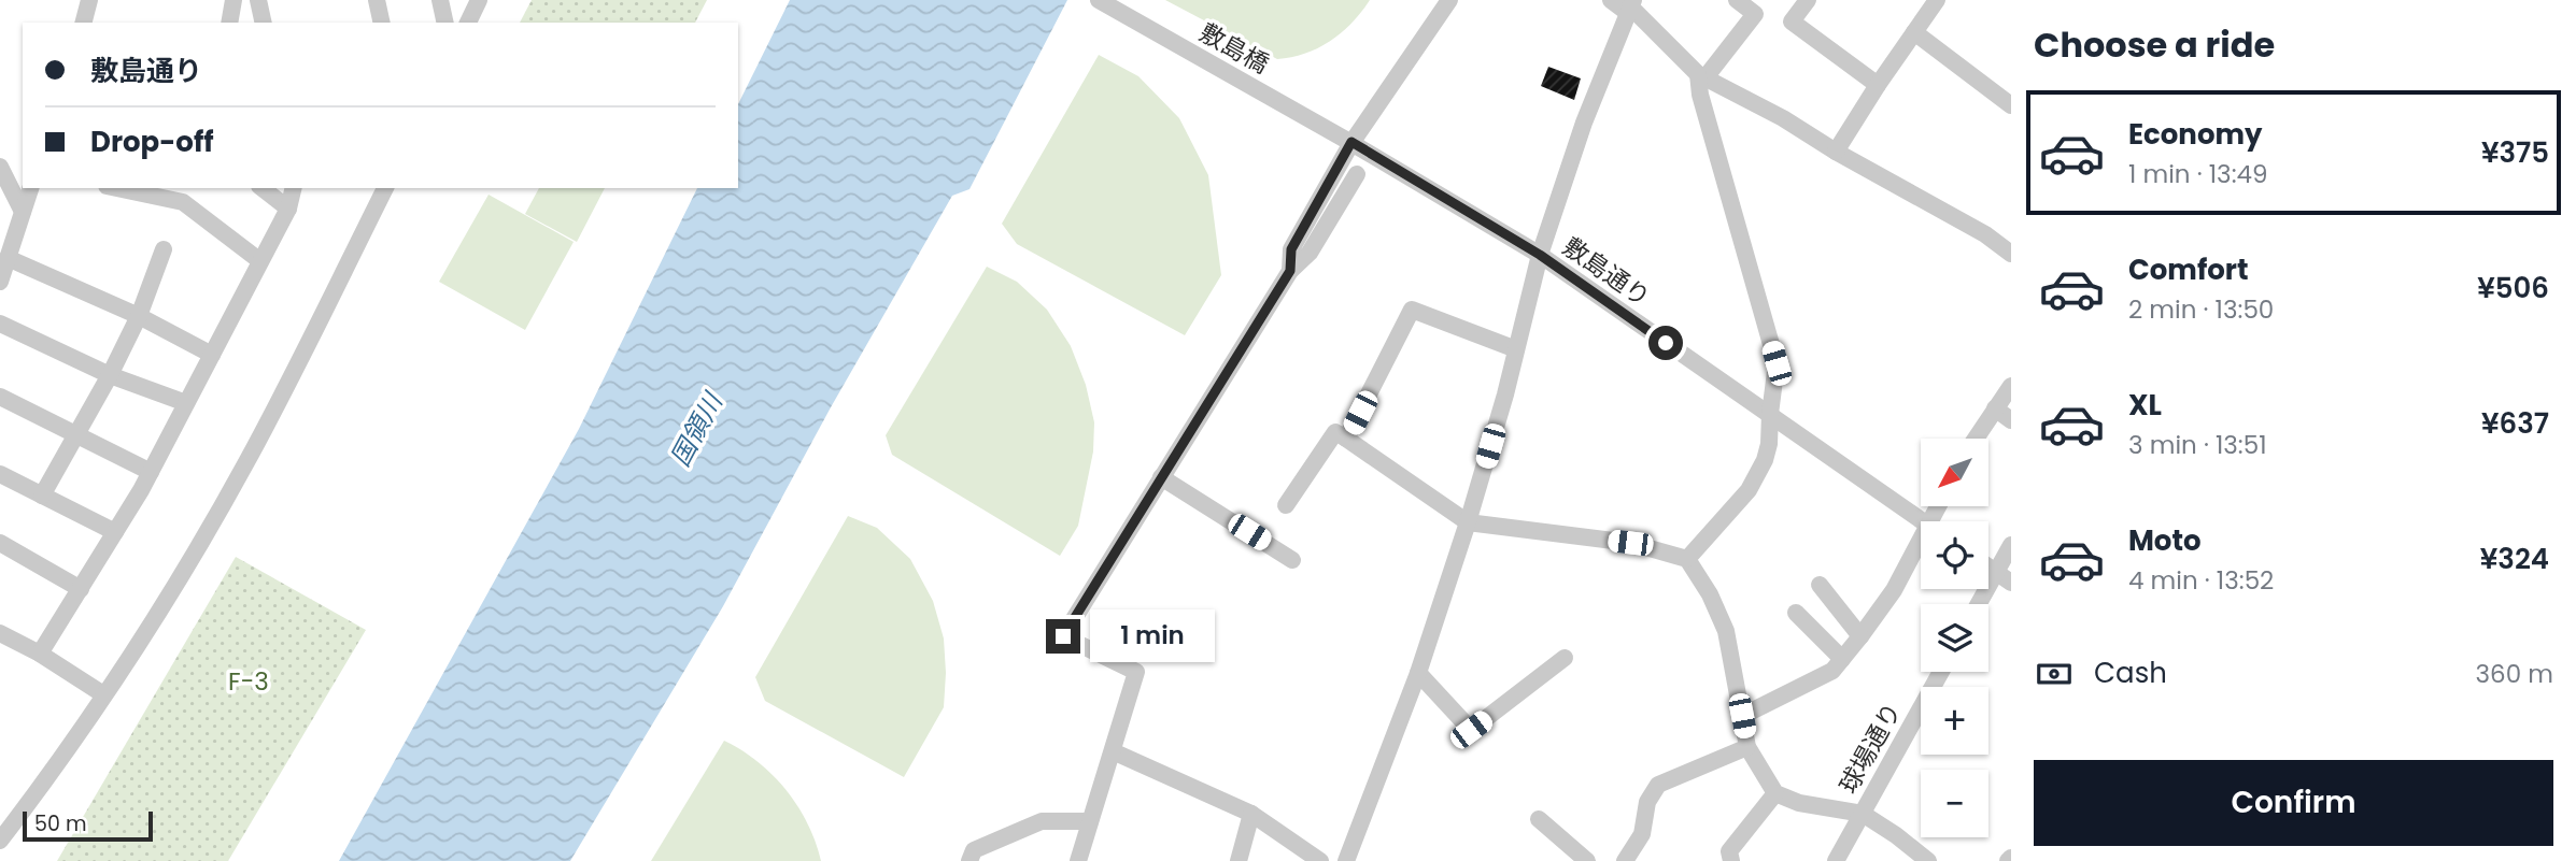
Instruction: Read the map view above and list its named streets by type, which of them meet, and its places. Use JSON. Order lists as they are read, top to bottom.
{
  "streets": {
    "street": ["敷島橋", "敷島通り", "球場通り"]
  },
  "crossings": [
    ["敷島橋", "敷島通り"]
  ],
  "water": ["国領川"],
  "parks": ["F-3"],
  "scale_bar": "50 m",
  "north": "bottom left",
  "page": {
    "heading": "Choose a ride",
    "banner": ["敷島通り", "Drop-off"],
    "list": [
      {
        "name": "Economy",
        "note": "1 min · 13:49",
        "value": "¥375"
      },
      {
        "name": "Comfort",
        "note": "2 min · 13:50",
        "value": "¥506"
      },
      {
        "name": "XL",
        "note": "3 min · 13:51",
        "value": "¥637"
      },
      {
        "name": "Moto",
        "note": "4 min · 13:52",
        "value": "¥324"
      }
    ],
    "map_buttons": ["+", "−"],
    "bubble": "1 min",
    "pay": ["Cash", "360 m"],
    "buttons": "Confirm",
    "scale": "50 m"
  }
}
